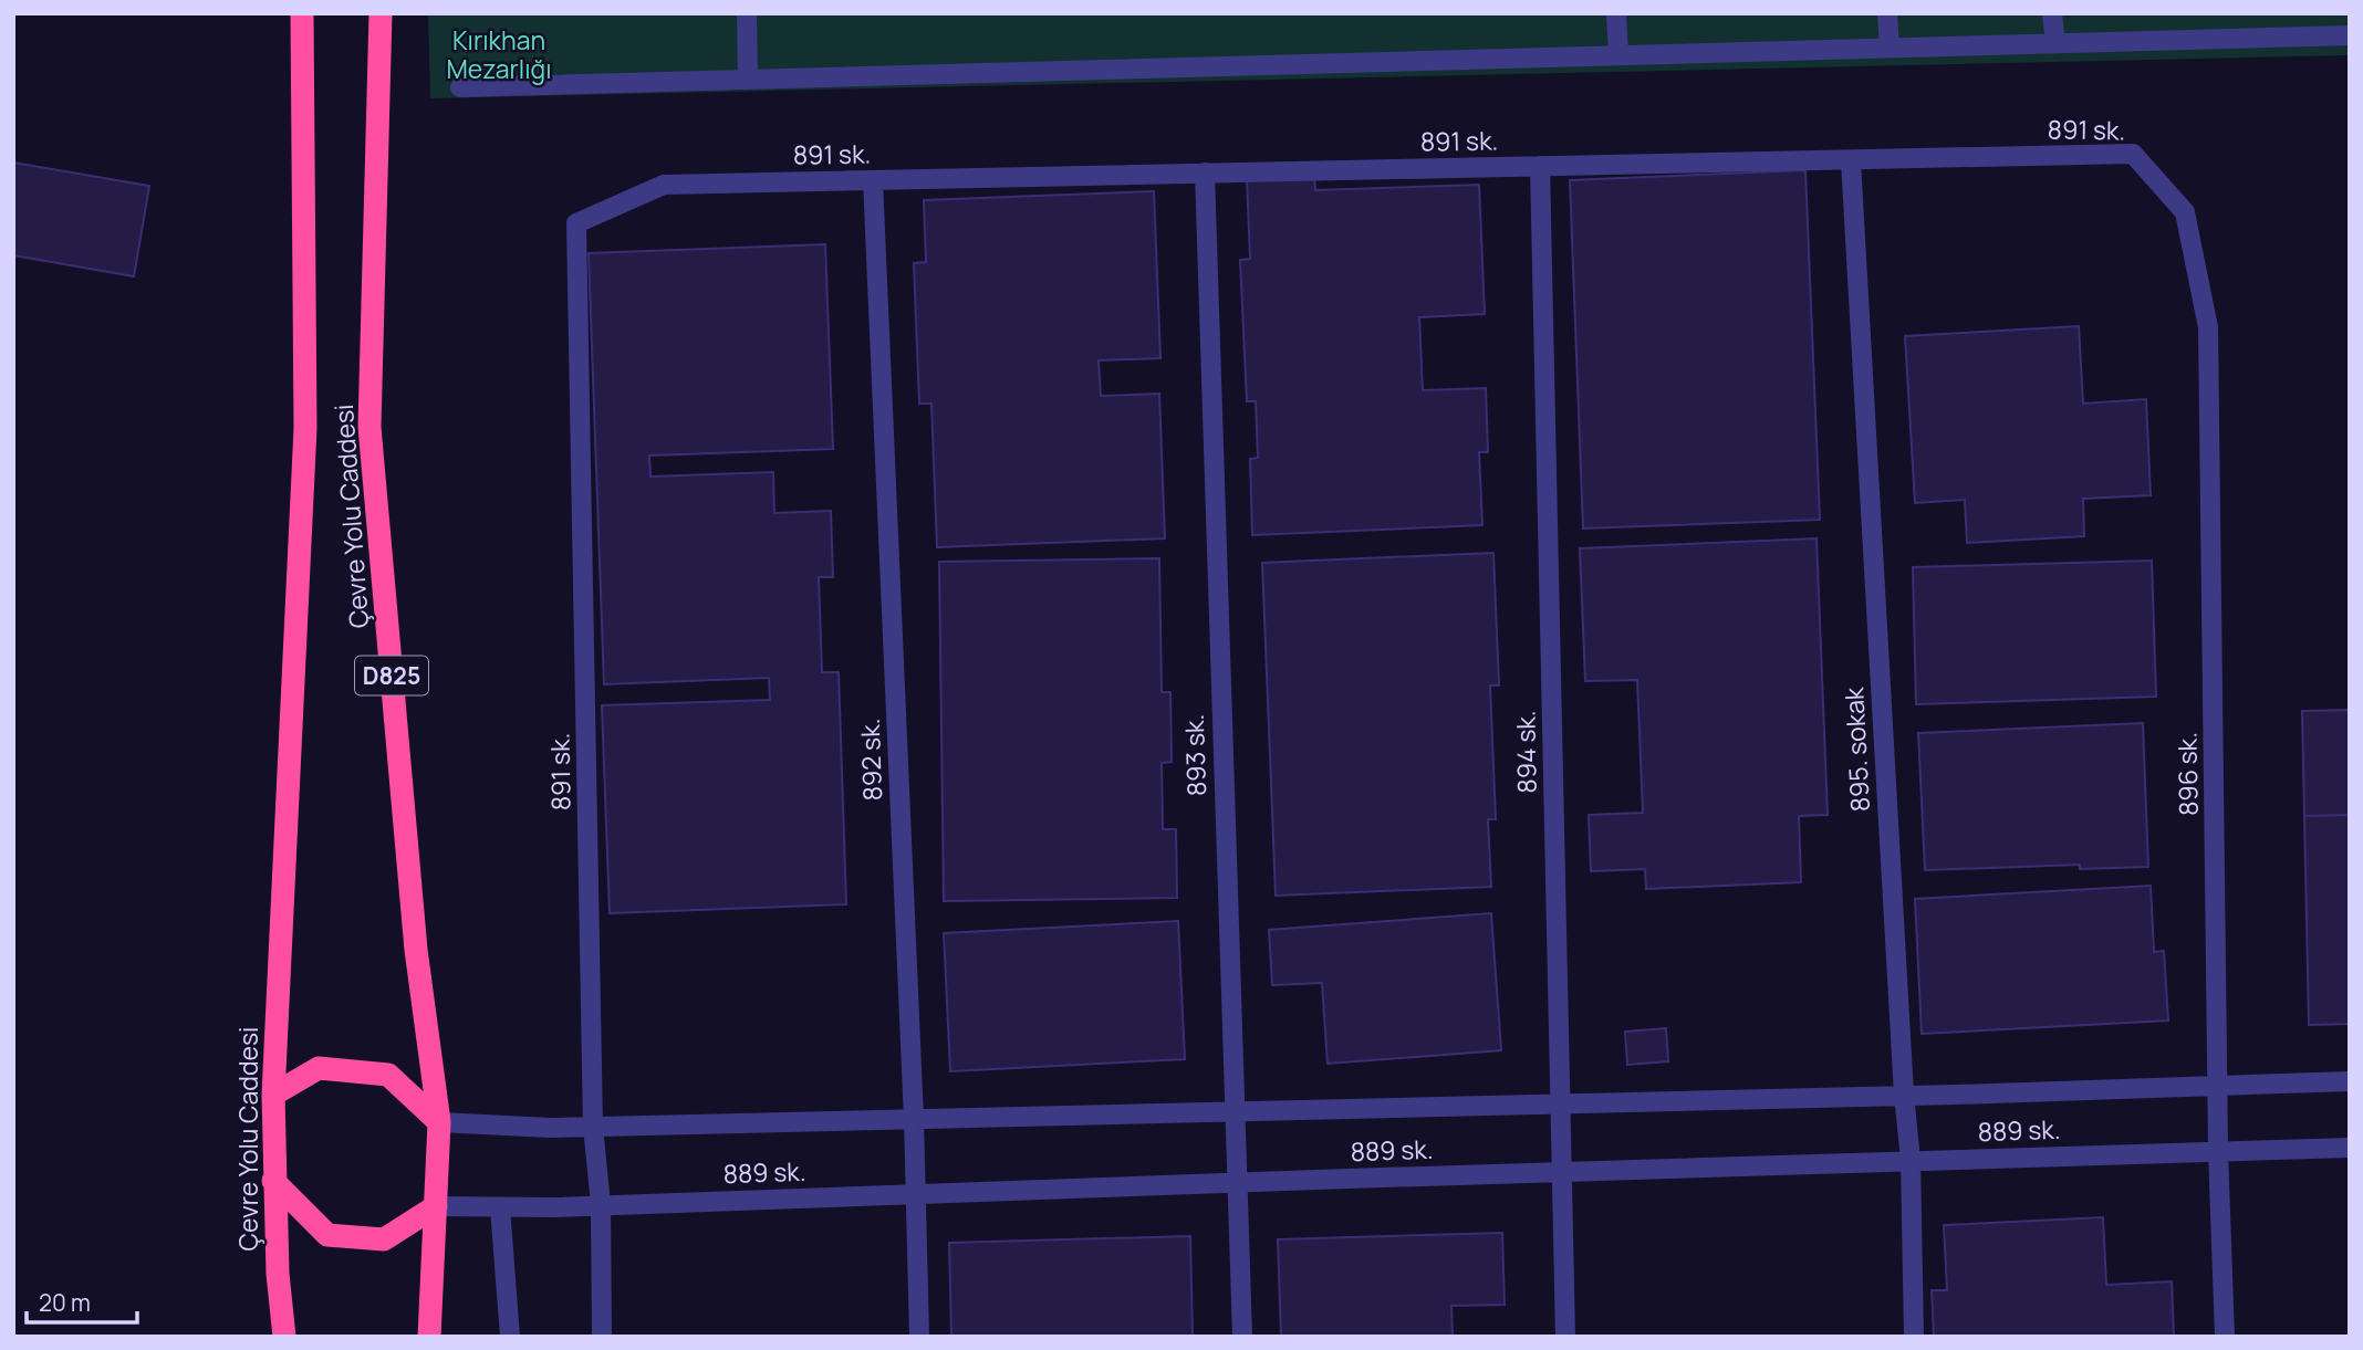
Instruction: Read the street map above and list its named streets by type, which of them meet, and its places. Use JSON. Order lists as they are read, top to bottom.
{
  "streets": {
    "highway": ["Çevre Yolu Caddesi", "D825"],
    "lane": [
      "891 sk.",
      "895. sokak",
      "894 sk.",
      "893 sk.",
      "892 sk.",
      "896 sk.",
      "889 sk."
    ]
  },
  "crossings": [
    ["891 sk.", "895. sokak"],
    ["891 sk.", "894 sk."],
    ["891 sk.", "893 sk."],
    ["891 sk.", "892 sk."],
    ["891 sk.", "896 sk."],
    ["891 sk.", "889 sk."],
    ["Çevre Yolu Caddesi", "889 sk."],
    ["895. sokak", "889 sk."],
    ["894 sk.", "889 sk."],
    ["893 sk.", "889 sk."],
    ["892 sk.", "889 sk."],
    ["896 sk.", "889 sk."]
  ],
  "parks": ["Kırıkhan Mezarlığı"],
  "scale_bar": "20 m"
}
